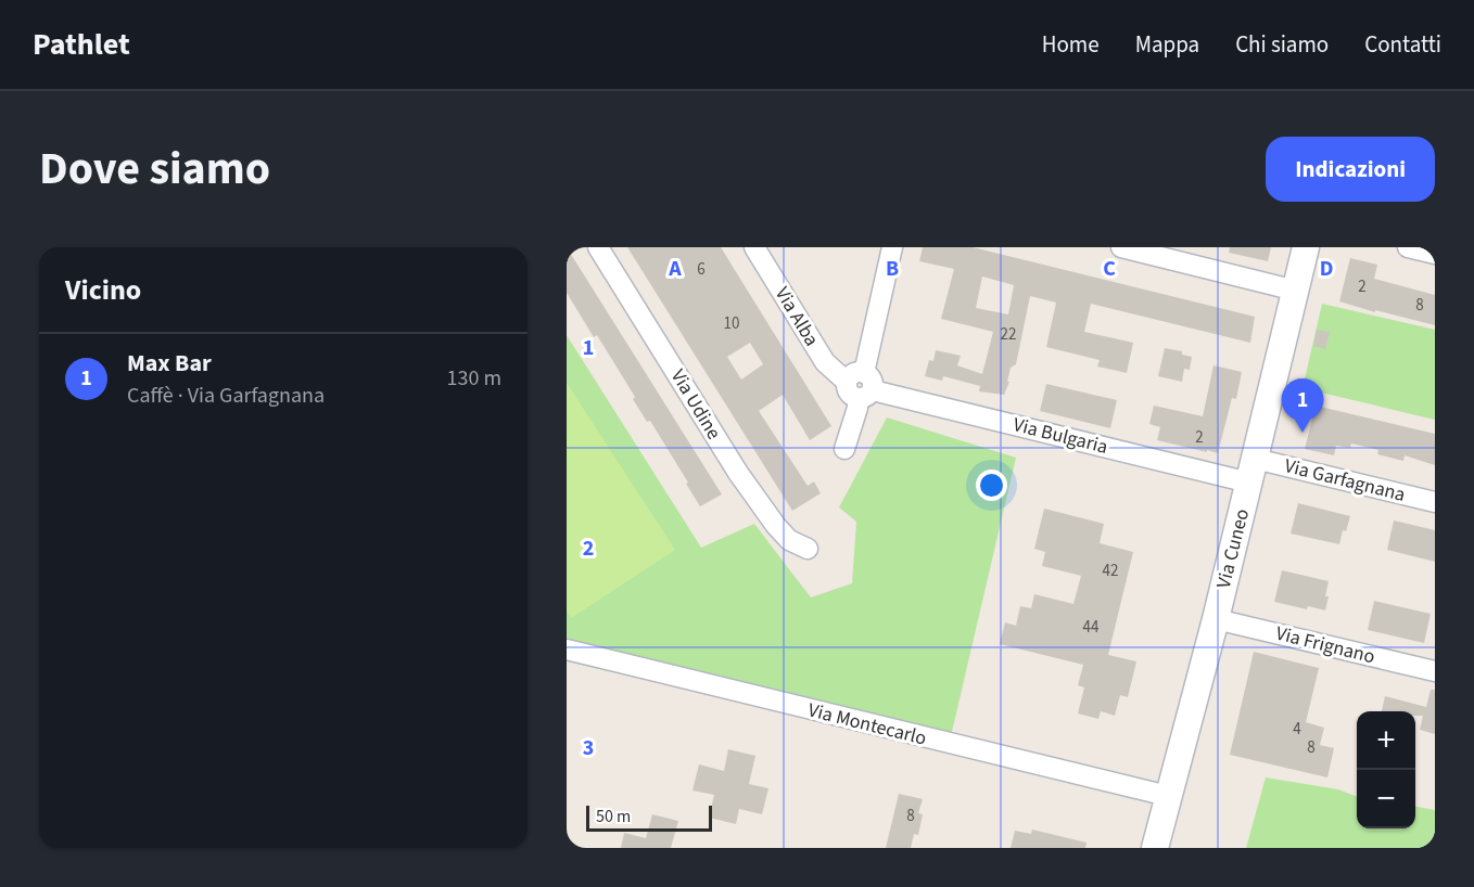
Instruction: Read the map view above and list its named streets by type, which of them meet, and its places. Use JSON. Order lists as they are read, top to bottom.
{
  "streets": {
    "street": [
      "Via Alba",
      "Via Udine",
      "Via Bulgaria",
      "Via Garfagnana",
      "Via Cuneo",
      "Via Frignano",
      "Via Montecarlo"
    ]
  },
  "crossings": [
    ["Via Alba", "Via Bulgaria"],
    ["Via Bulgaria", "Via Garfagnana"],
    ["Via Bulgaria", "Via Cuneo"],
    ["Via Garfagnana", "Via Cuneo"],
    ["Via Cuneo", "Via Frignano"],
    ["Via Cuneo", "Via Montecarlo"]
  ],
  "house_numbers": [
    "6",
    "2",
    "8",
    "10",
    "22",
    "2",
    "42",
    "44",
    "4",
    "8",
    "8"
  ],
  "scale_bar": "50 m",
  "page": {
    "header": "Pathlet",
    "nav": [
      "Home",
      "Mappa",
      "Chi siamo",
      "Contatti"
    ],
    "title": "Dove siamo",
    "buttons": "Indicazioni",
    "heading": "Vicino",
    "list": [
      {
        "mark": "1",
        "name": "Max Bar",
        "note": "Caffè · Via Garfagnana",
        "value": "130 m"
      }
    ],
    "pins": "1",
    "map_buttons": ["+", "−"],
    "scale": "50 m"
  },
  "grid": {
    "columns": [
      "A",
      "B",
      "C",
      "D"
    ],
    "rows": ["1", "2", "3"]
  }
}
